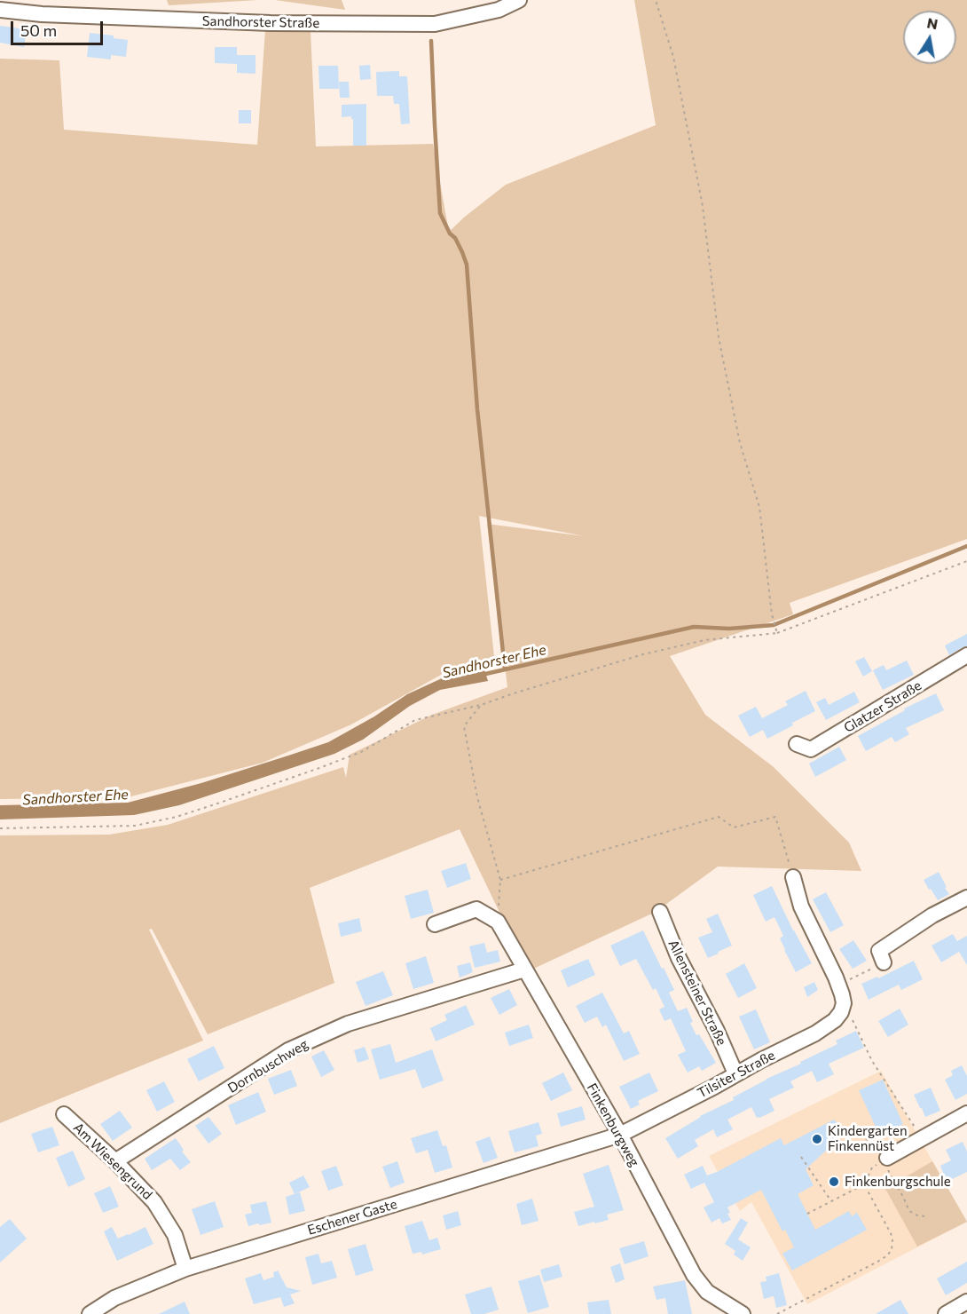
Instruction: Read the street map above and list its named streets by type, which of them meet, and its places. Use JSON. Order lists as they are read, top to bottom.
{
  "streets": {
    "street": [
      "Sandhorster Straße",
      "Glatzer Straße",
      "Allensteiner Straße",
      "Dornbuschweg",
      "Tilsiter Straße",
      "Finkenburgweg",
      "Am Wiesengrund",
      "Eschener Gaste"
    ]
  },
  "crossings": [
    ["Allensteiner Straße", "Tilsiter Straße"],
    ["Dornbuschweg", "Finkenburgweg"],
    ["Dornbuschweg", "Am Wiesengrund"],
    ["Tilsiter Straße", "Finkenburgweg"],
    ["Tilsiter Straße", "Eschener Gaste"],
    ["Finkenburgweg", "Eschener Gaste"],
    ["Am Wiesengrund", "Eschener Gaste"]
  ],
  "water": ["Sandhorster Ehe"],
  "places": ["Kindergarten Finkennüst", "Finkenburgschule"],
  "scale_bar": "50 m",
  "north": "top"
}
